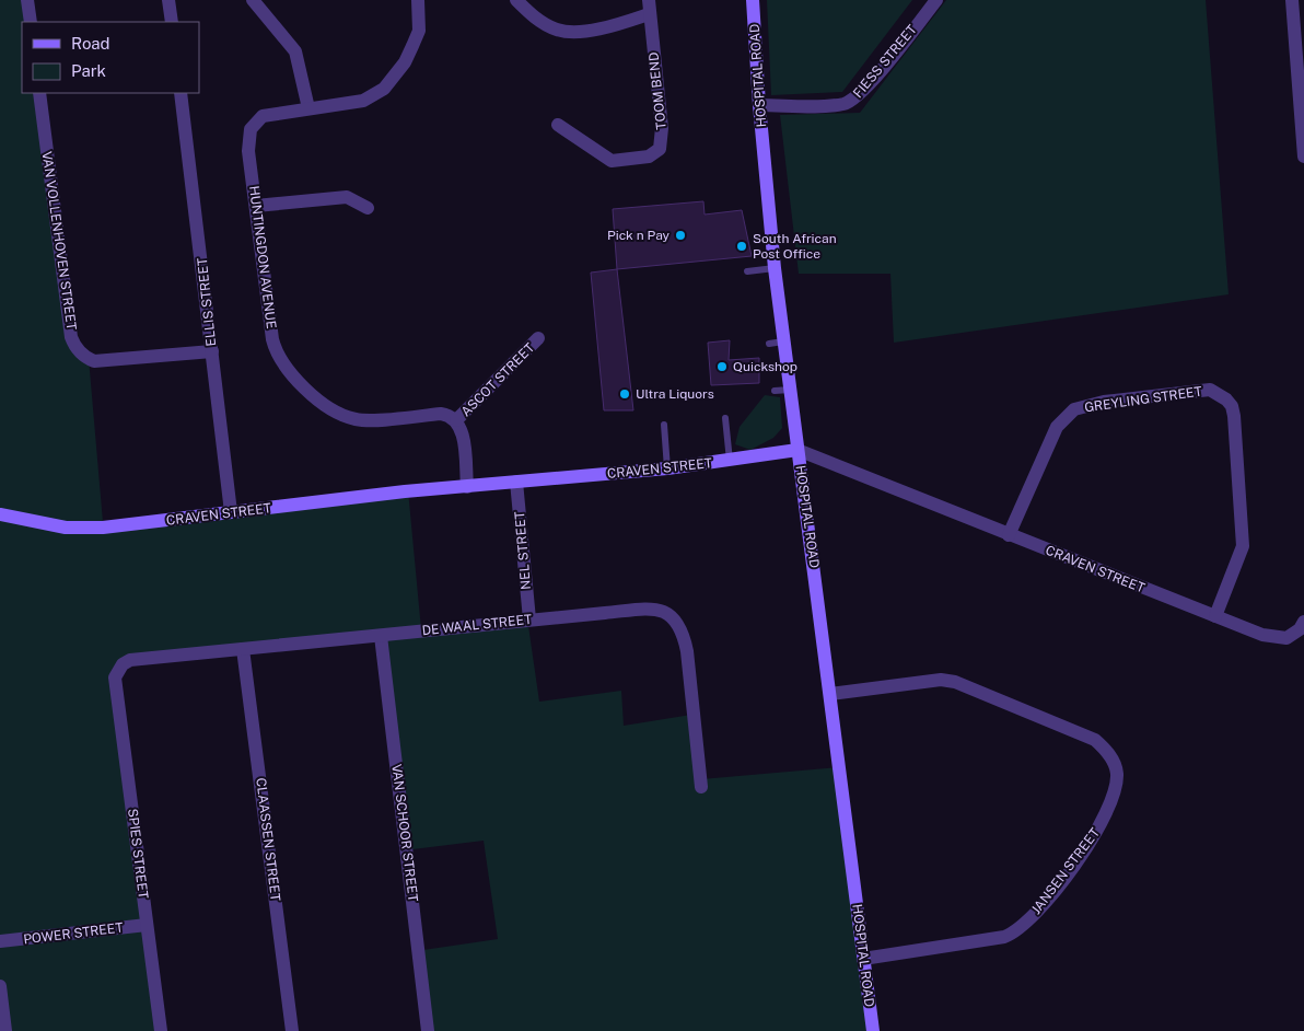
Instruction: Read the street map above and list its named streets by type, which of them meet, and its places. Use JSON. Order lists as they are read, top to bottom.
{
  "streets": {
    "main road": ["HOSPITAL ROAD", "CRAVEN STREET"],
    "street": [
      "FIESS STREET",
      "TOOM BEND",
      "VAN VOLLENHOVEN STREET",
      "HUNTINGDON AVENUE",
      "ELLIS STREET",
      "ASCOT STREET",
      "GREYLING STREET",
      "NEL STREET",
      "DE WAAL STREET",
      "VAN SCHOOR STREET",
      "CLAASSEN STREET",
      "SPIES STREET",
      "JANSEN STREET",
      "POWER STREET"
    ]
  },
  "crossings": [
    ["FIESS STREET", "HOSPITAL ROAD"],
    ["HOSPITAL ROAD", "CRAVEN STREET"],
    ["HOSPITAL ROAD", "JANSEN STREET"],
    ["VAN VOLLENHOVEN STREET", "ELLIS STREET"],
    ["HUNTINGDON AVENUE", "ASCOT STREET"],
    ["ELLIS STREET", "CRAVEN STREET"],
    ["GREYLING STREET", "CRAVEN STREET"],
    ["CRAVEN STREET", "NEL STREET"],
    ["NEL STREET", "DE WAAL STREET"],
    ["DE WAAL STREET", "VAN SCHOOR STREET"],
    ["DE WAAL STREET", "CLAASSEN STREET"],
    ["DE WAAL STREET", "SPIES STREET"],
    ["SPIES STREET", "POWER STREET"]
  ],
  "places": [
    "Pick n Pay",
    "South African Post Office",
    "Quickshop",
    "Ultra Liquors"
  ],
  "legend": ["Road", "Park"]
}
